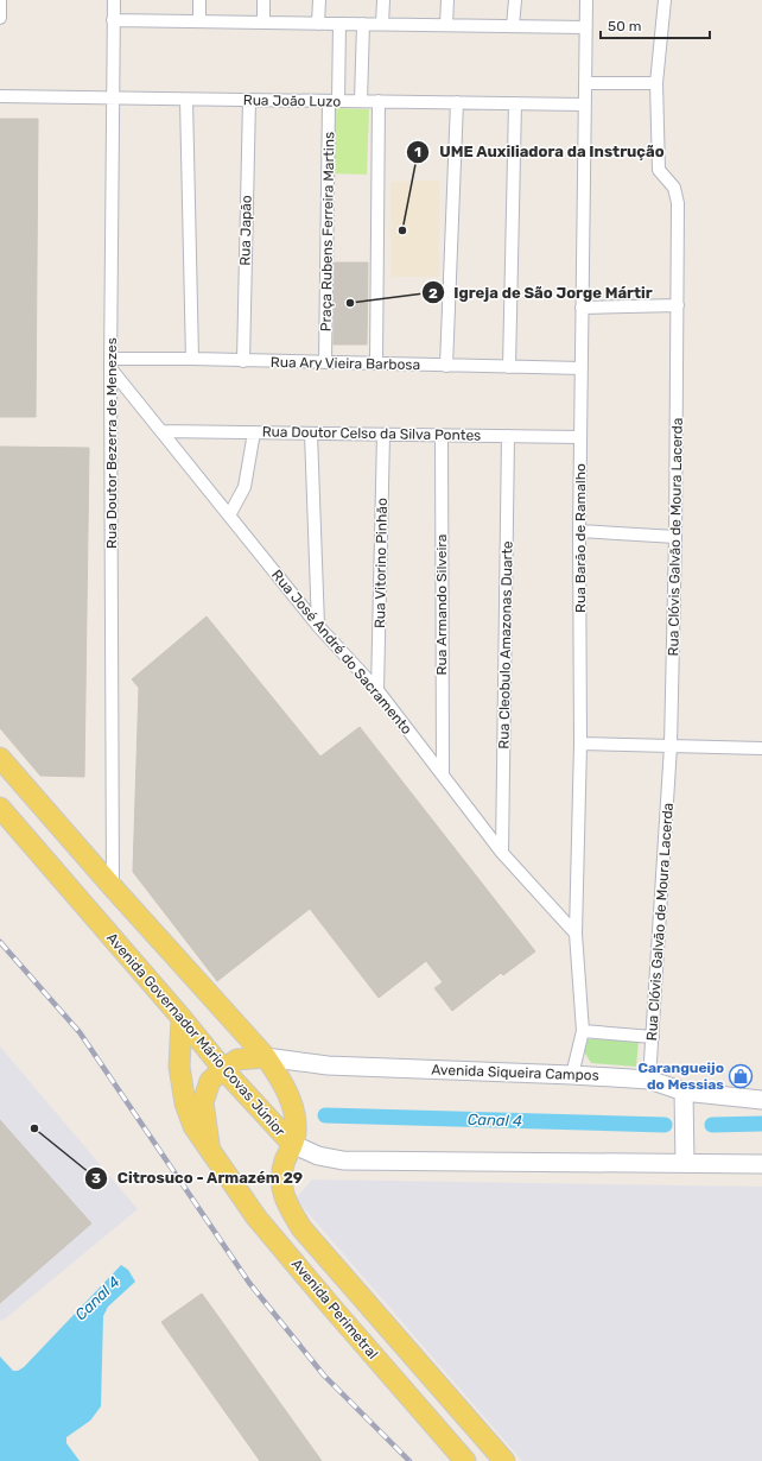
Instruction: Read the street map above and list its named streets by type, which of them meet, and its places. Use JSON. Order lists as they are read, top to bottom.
{
  "streets": {
    "main road": ["Avenida Governador Mário Covas Júnior", "Avenida Siqueira Campos", "Avenida Perimetral"],
    "street": [
      "Rua João Luzo",
      "Rua Japão",
      "Praça Rubens Ferreira Martins",
      "Rua Ary Vieira Barbosa",
      "Rua Doutor Celso da Silva Pontes",
      "Rua Doutor Bezerra de Menezes",
      "Rua Clóvis Galvão de Moura Lacerda",
      "Rua Barão de Ramalho",
      "Rua Vitorino Pinhão",
      "Rua Armando Silveira",
      "Rua Cleobulo Amazonas Duarte",
      "Rua José André do Sacramento"
    ]
  },
  "crossings": [
    ["Rua João Luzo", "Rua Japão"],
    ["Rua João Luzo", "Praça Rubens Ferreira Martins"],
    ["Rua João Luzo", "Rua Doutor Bezerra de Menezes"],
    ["Rua João Luzo", "Rua Barão de Ramalho"],
    ["Rua Japão", "Rua Ary Vieira Barbosa"],
    ["Praça Rubens Ferreira Martins", "Rua Ary Vieira Barbosa"],
    ["Rua Ary Vieira Barbosa", "Rua Doutor Bezerra de Menezes"],
    ["Rua Ary Vieira Barbosa", "Rua Barão de Ramalho"],
    ["Rua Ary Vieira Barbosa", "Rua José André do Sacramento"],
    ["Rua Doutor Celso da Silva Pontes", "Rua Barão de Ramalho"],
    ["Rua Doutor Celso da Silva Pontes", "Rua Vitorino Pinhão"],
    ["Rua Doutor Celso da Silva Pontes", "Rua Armando Silveira"],
    ["Rua Doutor Celso da Silva Pontes", "Rua Cleobulo Amazonas Duarte"],
    ["Rua Doutor Celso da Silva Pontes", "Rua José André do Sacramento"],
    ["Rua Doutor Bezerra de Menezes", "Rua José André do Sacramento"],
    ["Rua Doutor Bezerra de Menezes", "Avenida Governador Mário Covas Júnior"],
    ["Rua Clóvis Galvão de Moura Lacerda", "Avenida Siqueira Campos"],
    ["Rua Barão de Ramalho", "Rua José André do Sacramento"],
    ["Rua Barão de Ramalho", "Avenida Siqueira Campos"],
    ["Rua Vitorino Pinhão", "Rua José André do Sacramento"],
    ["Rua Armando Silveira", "Rua José André do Sacramento"],
    ["Rua Cleobulo Amazonas Duarte", "Rua José André do Sacramento"],
    ["Avenida Governador Mário Covas Júnior", "Avenida Siqueira Campos"],
    ["Avenida Governador Mário Covas Júnior", "Avenida Perimetral"]
  ],
  "water": ["Canal 4"],
  "places": {
    "other": ["UME Auxiliadora da Instrução", "Igreja de São Jorge Mártir", "Citrosuco - Armazém 29"],
    "shop": ["Carangueijo do Messias"]
  },
  "scale_bar": "50 m"
}
